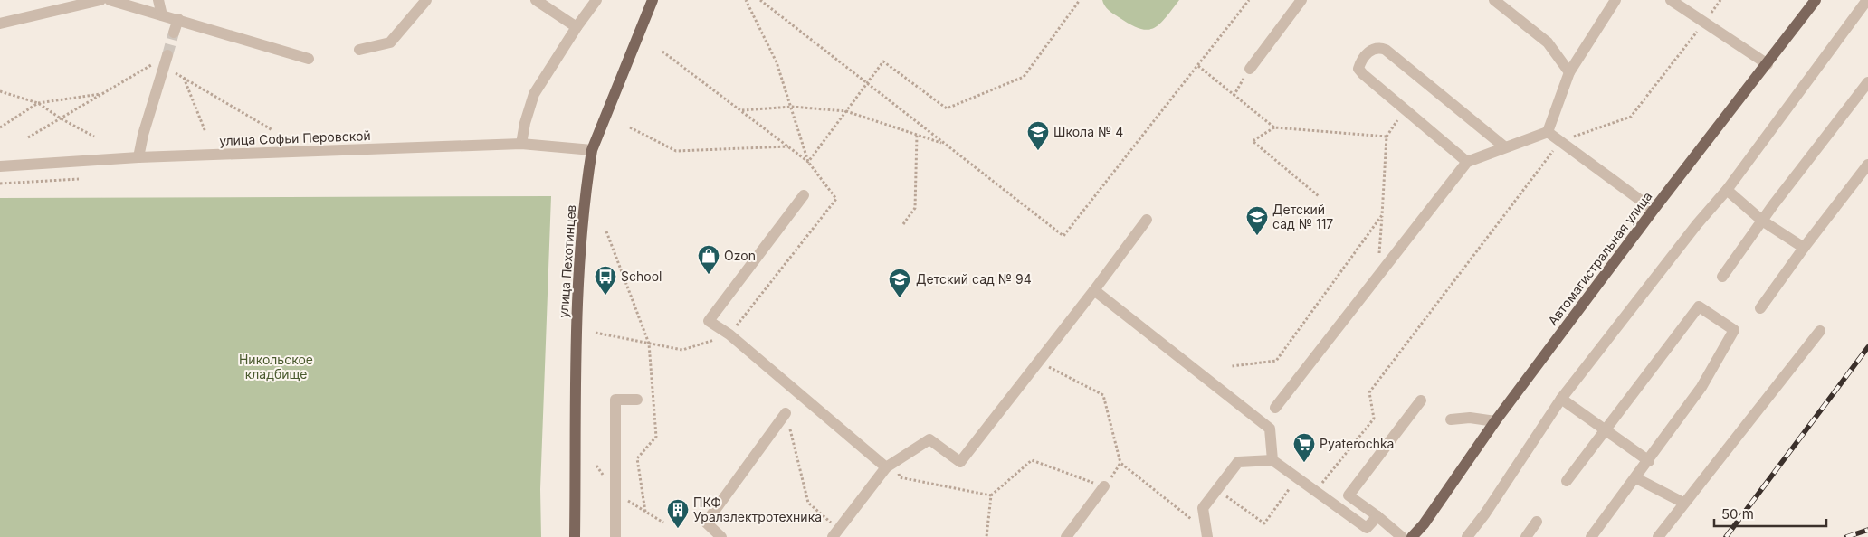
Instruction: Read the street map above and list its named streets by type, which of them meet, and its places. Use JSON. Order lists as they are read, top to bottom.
{
  "streets": {
    "main road": ["Автомагистральная улица", "улица Пехотинцев"],
    "street": ["улица Софьи Перовской"]
  },
  "crossings": [
    ["улица Софьи Перовской", "улица Пехотинцев"]
  ],
  "parks": ["Никольское кладбище"],
  "places": {
    "school or university": ["Школа № 4", "Детский сад № 117", "Детский сад № 94"],
    "shop": ["Ozon"],
    "bus stop": ["School"],
    "supermarket": ["Pyaterochka"],
    "building": ["ПКФ Уралэлектротехника"]
  },
  "scale_bar": "50 m"
}
